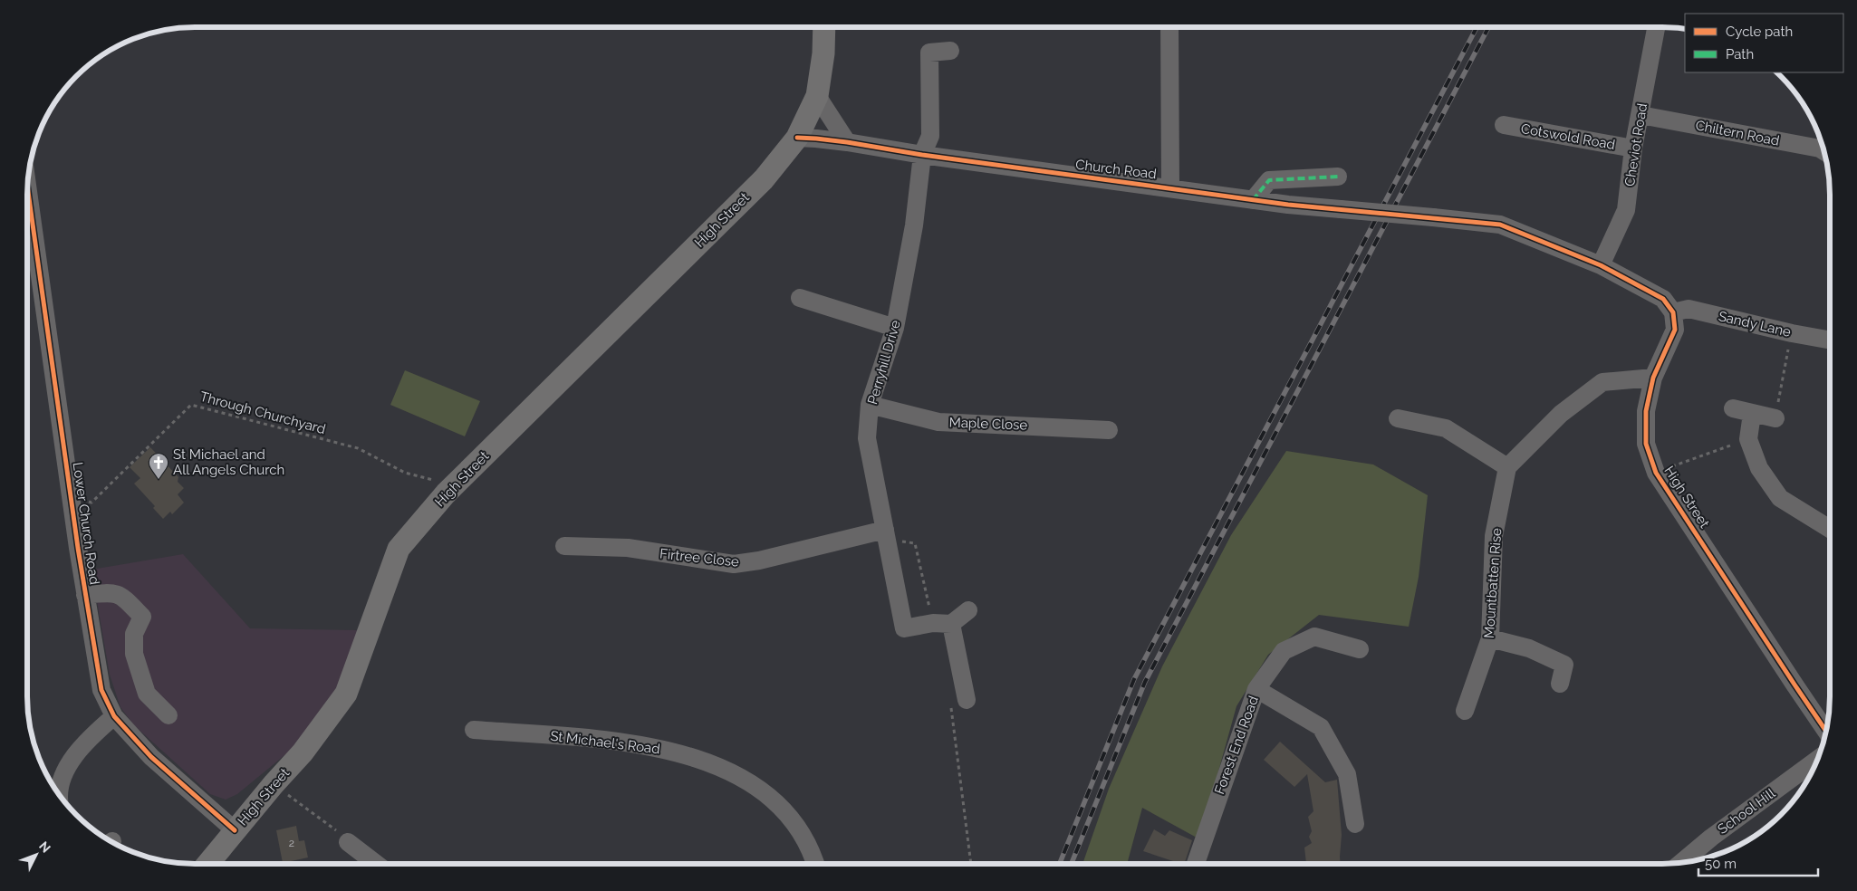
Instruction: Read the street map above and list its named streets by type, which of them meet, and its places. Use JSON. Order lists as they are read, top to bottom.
{
  "streets": {
    "main road": ["High Street"],
    "street": [
      "Chiltern Road",
      "Cotswold Road",
      "Cheviot Road",
      "Church Road",
      "Sandy Lane",
      "Perryhill Drive",
      "Maple Close",
      "Lower Church Road",
      "Firtree Close",
      "Mountbatten Rise",
      "St Michael's Road",
      "Forest End Road",
      "School Hill"
    ],
    "path": ["Through Churchyard"]
  },
  "crossings": [
    ["Chiltern Road", "Cheviot Road"],
    ["Cotswold Road", "Cheviot Road"],
    ["Cheviot Road", "Church Road"],
    ["Church Road", "High Street"],
    ["Church Road", "Perryhill Drive"],
    ["High Street", "Sandy Lane"],
    ["High Street", "Through Churchyard"],
    ["High Street", "Lower Church Road"],
    ["Perryhill Drive", "Maple Close"],
    ["Perryhill Drive", "Firtree Close"],
    ["Through Churchyard", "Lower Church Road"]
  ],
  "places": {
    "church": ["St Michael and All Angels Church"]
  },
  "house_numbers": ["2"],
  "legend": ["Cycle path", "Path"],
  "scale_bar": "50 m",
  "north": "top right"
}
